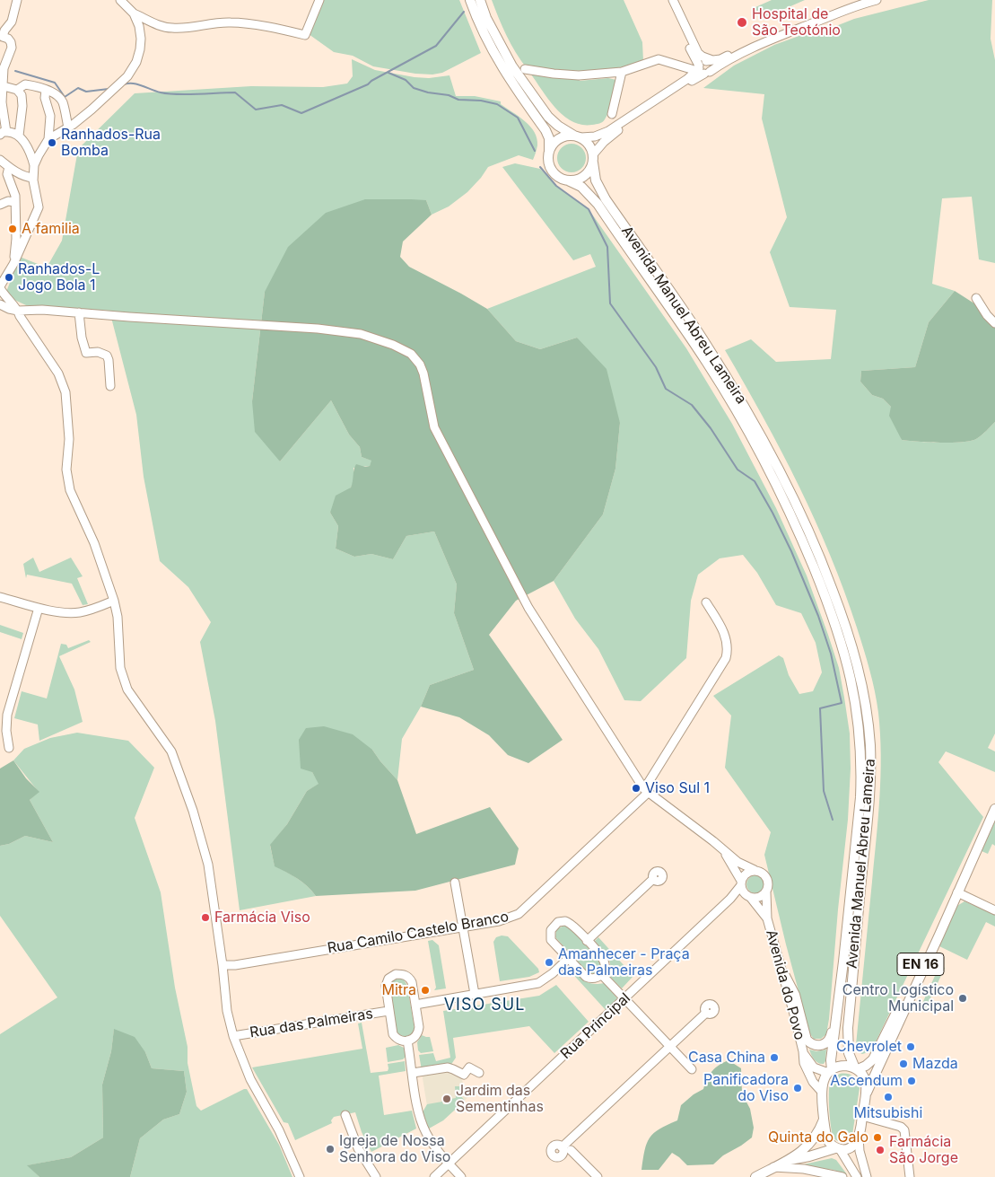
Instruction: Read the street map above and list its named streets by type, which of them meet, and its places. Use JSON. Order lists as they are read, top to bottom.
{
  "streets": {
    "main road": ["Avenida Manuel Abreu Lameira", "EN 16"],
    "street": [
      "Rua Camilo Castelo Branco",
      "Avenida do Povo",
      "Rua das Palmeiras",
      "Rua Principal"
    ]
  },
  "crossings": [
    ["Avenida Manuel Abreu Lameira", "EN 16"],
    ["Avenida Manuel Abreu Lameira", "Avenida do Povo"],
    ["Rua Camilo Castelo Branco", "Avenida do Povo"],
    ["Avenida do Povo", "Rua Principal"]
  ],
  "districts": ["VISO SUL"],
  "places": [
    "Hospital de São Teotónio",
    "Ranhados-Rua Bomba",
    "A familia",
    "Ranhados-L Jogo Bola 1",
    "Viso Sul 1",
    "Farmácia Viso",
    "Amanhecer - Praça das Palmeiras",
    "Mitra",
    "Centro Logístico Municipal",
    "Chevrolet",
    "Casa China",
    "Mazda",
    "Ascendum",
    "Panificadora do Viso",
    "Mitsubishi",
    "Jardim das Sementinhas",
    "Quinta do Galo",
    "Igreja de Nossa Senhora do Viso",
    "Farmácia São Jorge"
  ]
}
